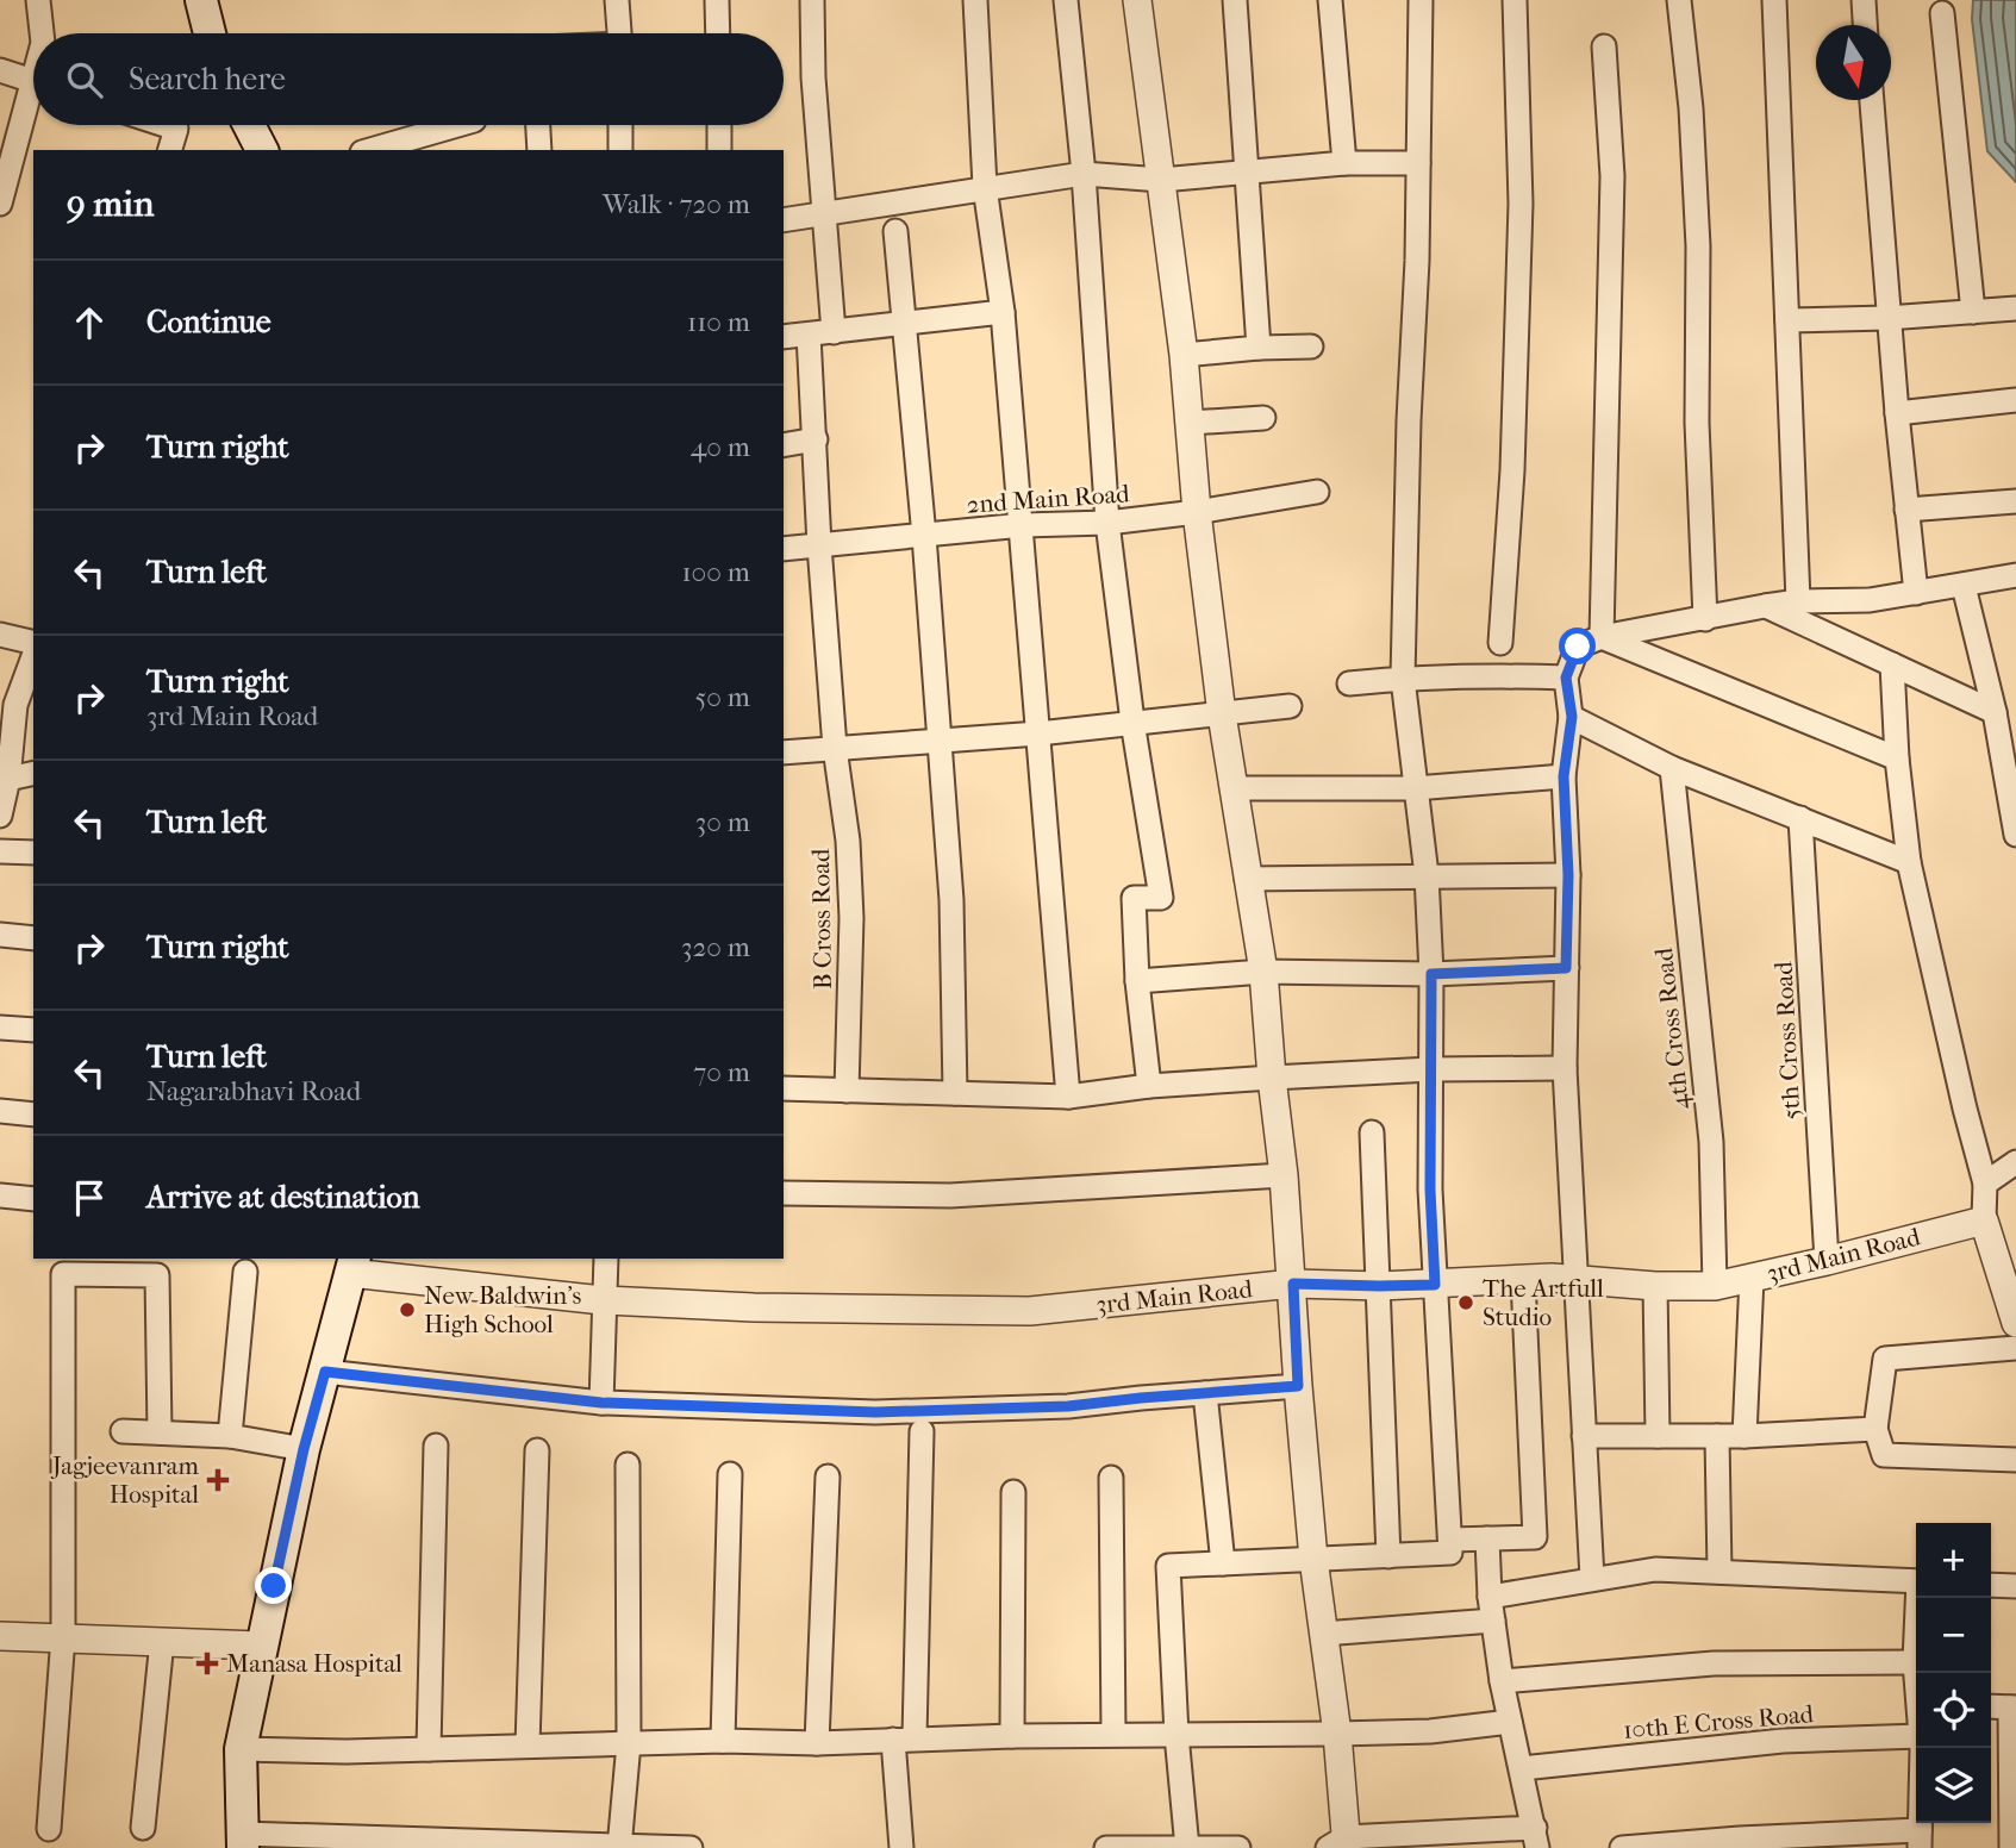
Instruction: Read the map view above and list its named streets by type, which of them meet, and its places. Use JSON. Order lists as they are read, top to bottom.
{
  "streets": {
    "street": [
      "2nd Main Road",
      "B Cross Road",
      "4th Cross Road",
      "5th Cross Road",
      "3rd Main Road",
      "10th E Cross Road"
    ]
  },
  "crossings": [
    ["2nd Main Road", "B Cross Road"],
    ["4th Cross Road", "3rd Main Road"],
    ["5th Cross Road", "3rd Main Road"]
  ],
  "places": {
    "other": ["The Artfull Studio", "New Baldwin's High School"],
    "health": ["Jagjeevanram Hospital", "Manasa Hospital"]
  },
  "north": "bottom",
  "page": {
    "search": "Search here",
    "heading": ["9 min", "Walk · 720 m"],
    "list": [
      ["Continue", "110 m"],
      ["Turn right", "40 m"],
      ["Turn left", "100 m"],
      ["Turn right", "3rd Main Road", "50 m"],
      ["Turn left", "30 m"],
      ["Turn right", "320 m"],
      ["Turn left", "Nagarabhavi Road", "70 m"],
      "Arrive at destination"
    ],
    "map_buttons": ["+", "−"]
  }
}
